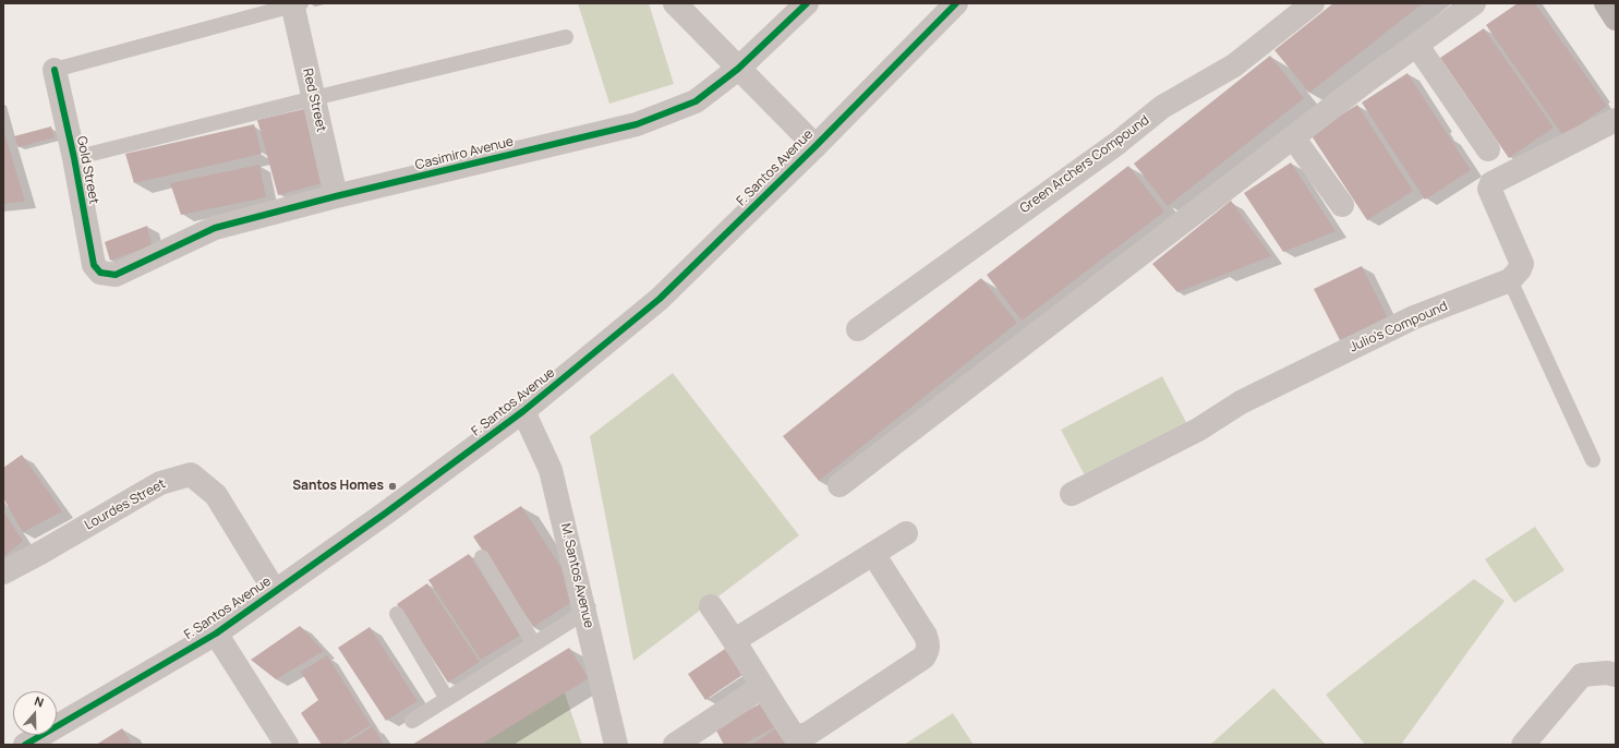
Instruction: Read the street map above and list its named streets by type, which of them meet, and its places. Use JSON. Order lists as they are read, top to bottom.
{
  "streets": {
    "street": [
      "Red Street",
      "Casimiro Avenue",
      "Green Archers Compound",
      "F. Santos Avenue",
      "Gold Street",
      "Julio's Compound",
      "Lourdes Street",
      "M. Santos Avenue"
    ]
  },
  "crossings": [
    ["Red Street", "Casimiro Avenue"],
    ["Casimiro Avenue", "Gold Street"],
    ["F. Santos Avenue", "Lourdes Street"],
    ["F. Santos Avenue", "M. Santos Avenue"]
  ],
  "places": ["Santos Homes"],
  "north": "top"
}
